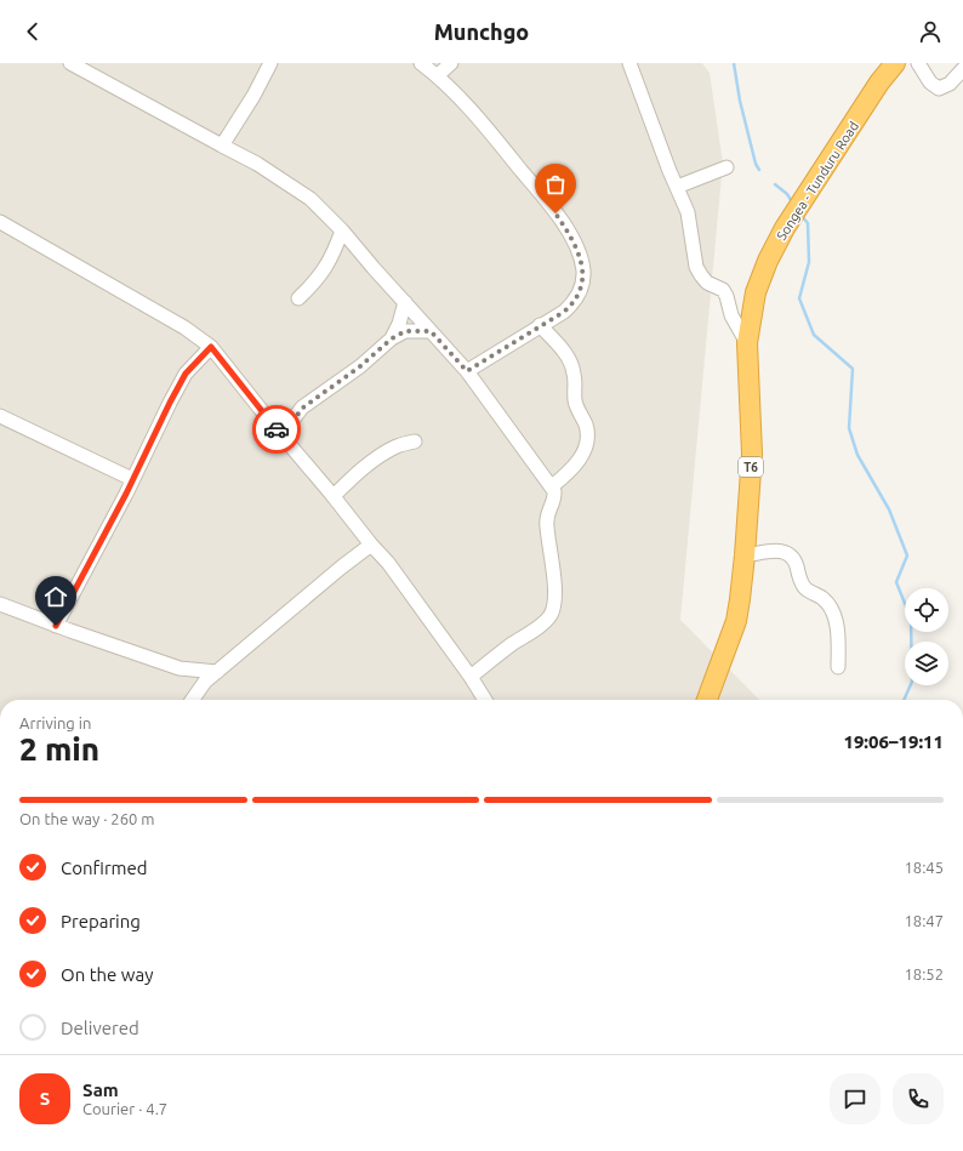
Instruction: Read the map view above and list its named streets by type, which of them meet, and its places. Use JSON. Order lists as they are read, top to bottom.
{
  "streets": {
    "highway": ["Songea - Tunduru Road", "T6"]
  },
  "page": {
    "header": "Munchgo",
    "heading": ["2 min", "Arriving in", "19:06–19:11"],
    "panel": ["Sam", "Courier · 4.7"],
    "bar": "On the way · 260 m",
    "list": [
      ["Confirmed", "18:45"],
      ["Preparing", "18:47"],
      ["On the way", "18:52"],
      "Delivered"
    ],
    "round": "S"
  }
}
